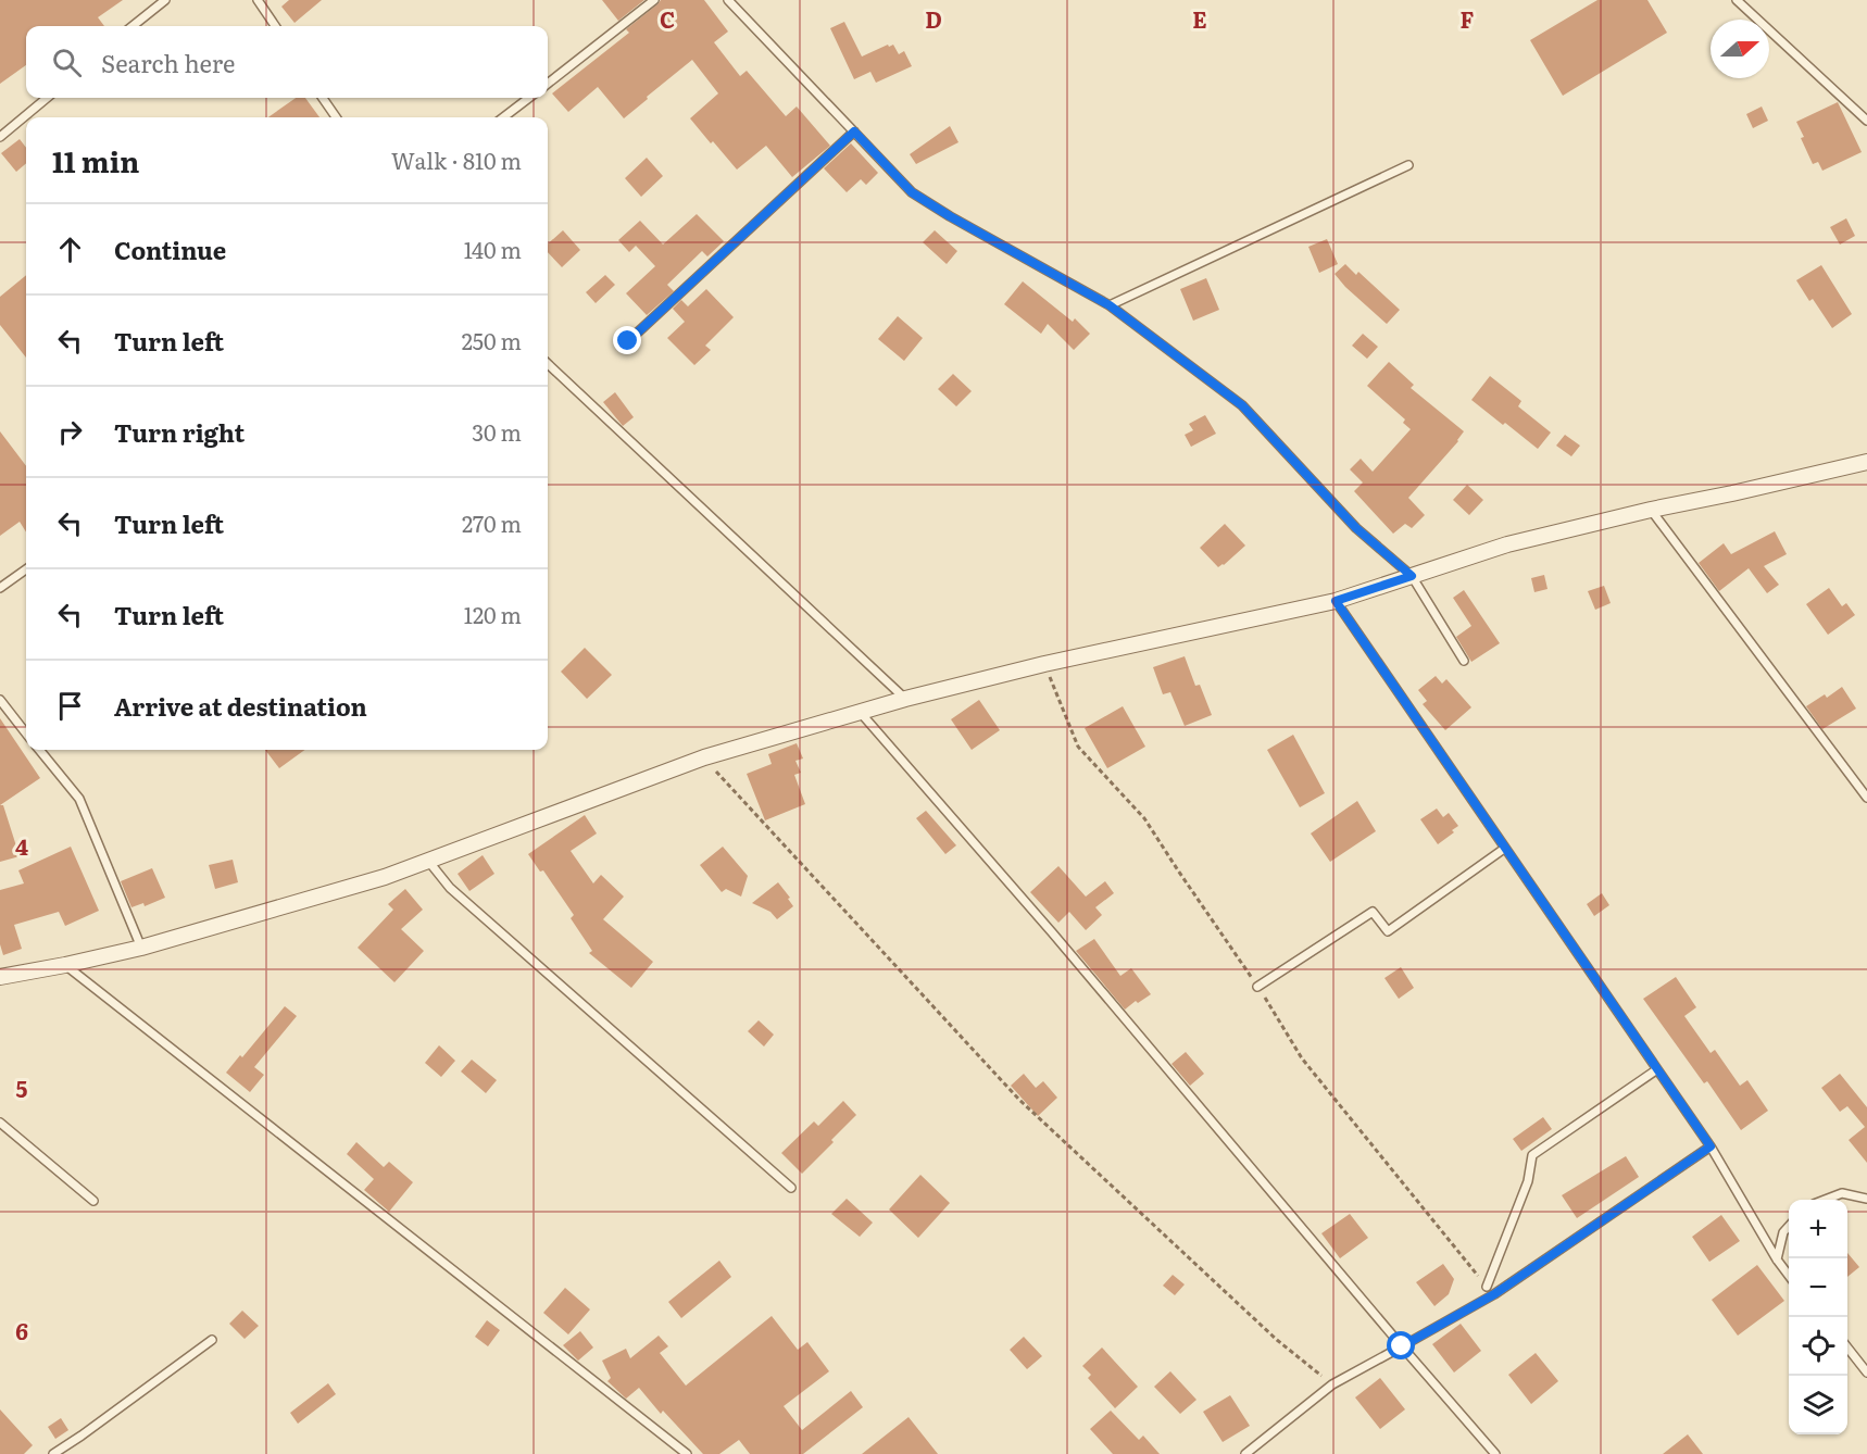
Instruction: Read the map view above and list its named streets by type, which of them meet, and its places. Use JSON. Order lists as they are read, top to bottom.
{
  "north": "right",
  "page": {
    "search": "Search here",
    "heading": ["11 min", "Walk · 810 m"],
    "list": [
      ["Continue", "140 m"],
      ["Turn left", "250 m"],
      ["Turn right", "30 m"],
      ["Turn left", "270 m"],
      ["Turn left", "120 m"],
      "Arrive at destination"
    ],
    "map_buttons": ["+", "−"]
  },
  "grid": {
    "columns": [
      "C",
      "D",
      "E",
      "F"
    ],
    "rows": ["4", "5", "6"]
  }
}
